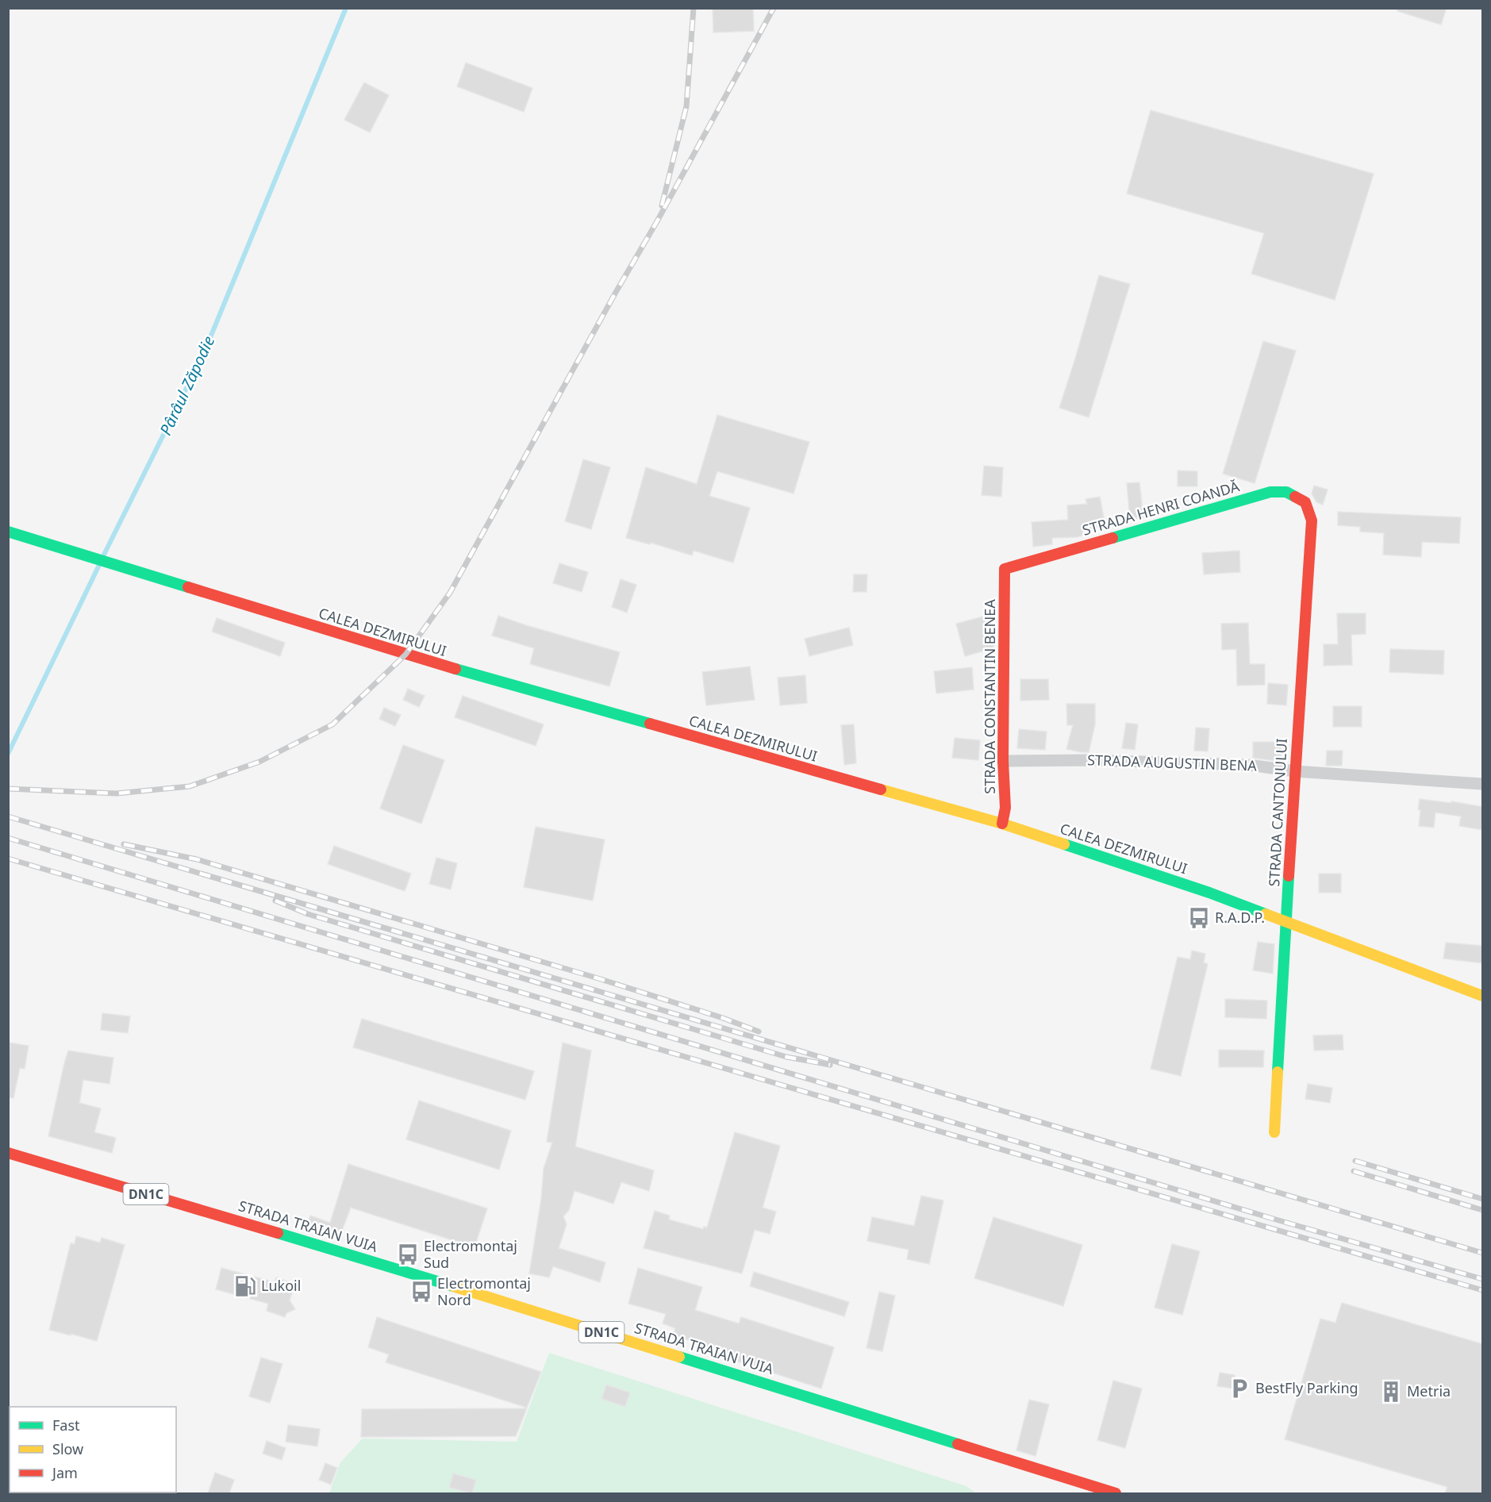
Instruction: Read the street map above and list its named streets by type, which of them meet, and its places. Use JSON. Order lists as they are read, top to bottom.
{
  "streets": {
    "main road": [
      "STRADA HENRI COANDĂ",
      "CALEA DEZMIRULUI",
      "STRADA CONSTANTIN BENEA",
      "STRADA CANTONULUI",
      "DN1C",
      "STRADA TRAIAN VUIA"
    ],
    "street": ["STRADA AUGUSTIN BENA"]
  },
  "crossings": [
    ["STRADA HENRI COANDĂ", "STRADA CONSTANTIN BENEA"],
    ["STRADA HENRI COANDĂ", "STRADA CANTONULUI"],
    ["CALEA DEZMIRULUI", "STRADA CONSTANTIN BENEA"],
    ["CALEA DEZMIRULUI", "STRADA CANTONULUI"],
    ["STRADA CONSTANTIN BENEA", "STRADA AUGUSTIN BENA"],
    ["STRADA AUGUSTIN BENA", "STRADA CANTONULUI"]
  ],
  "water": ["Pârâul Zăpodie"],
  "places": {
    "bus stop": ["R.A.D.P.", "Electromontaj Sud", "Electromontaj Nord"],
    "fuel station": ["Lukoil"],
    "parking": ["BestFly Parking"],
    "building": ["Metria"]
  },
  "legend": ["Fast", "Slow", "Jam"]
}
